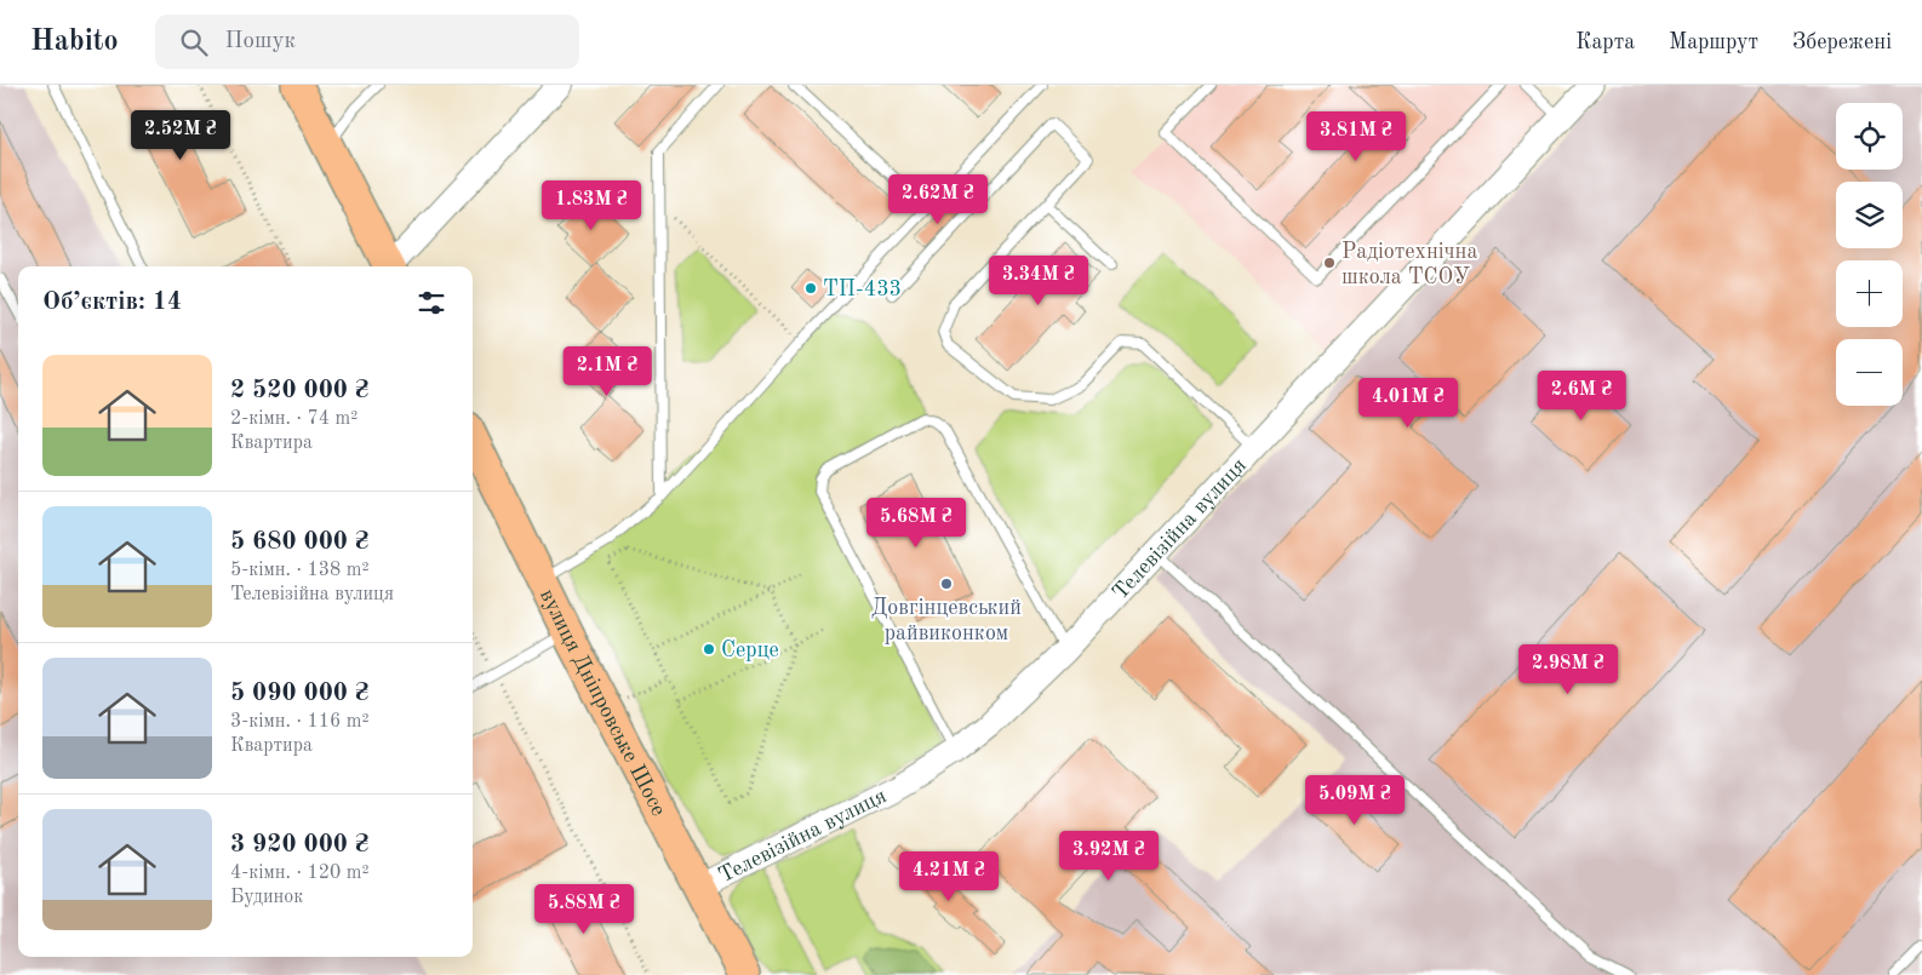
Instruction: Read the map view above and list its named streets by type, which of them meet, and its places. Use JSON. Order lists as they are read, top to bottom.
{
  "streets": {
    "main road": ["вулиця Дніпровське Шосе"],
    "street": ["Телевізійна вулиця"]
  },
  "crossings": [
    ["Телевізійна вулиця", "вулиця Дніпровське Шосе"]
  ],
  "places": [
    "Радіотехнічна школа ТСОУ",
    "ТП-433",
    "Довгінцевський райвиконком",
    "Серце"
  ],
  "page": {
    "header": "Habito",
    "search": "Пошук",
    "nav": ["Карта", "Маршрут", "Збережені"],
    "map_buttons": ["+", "−"],
    "price": [
      "2.52M ₴",
      "3.81M ₴",
      "2.62M ₴",
      "1.83M ₴",
      "3.34M ₴",
      "2.1M ₴",
      "2.6M ₴",
      "4.01M ₴",
      "5.68M ₴",
      "2.98M ₴",
      "5.09M ₴",
      "3.92M ₴",
      "4.21M ₴",
      "5.88M ₴"
    ],
    "heading": "Об’єктів: 14",
    "list": [
      {
        "name": "2 520 000 ₴",
        "note": "2-кімн. · 74 m² · Квартира"
      },
      {
        "name": "5 680 000 ₴",
        "note": "5-кімн. · 138 m² · Телевізійна вулиця"
      },
      {
        "name": "5 090 000 ₴",
        "note": "3-кімн. · 116 m² · Квартира"
      },
      {
        "name": "3 920 000 ₴",
        "note": "4-кімн. · 120 m² · Будинок"
      }
    ]
  }
}
